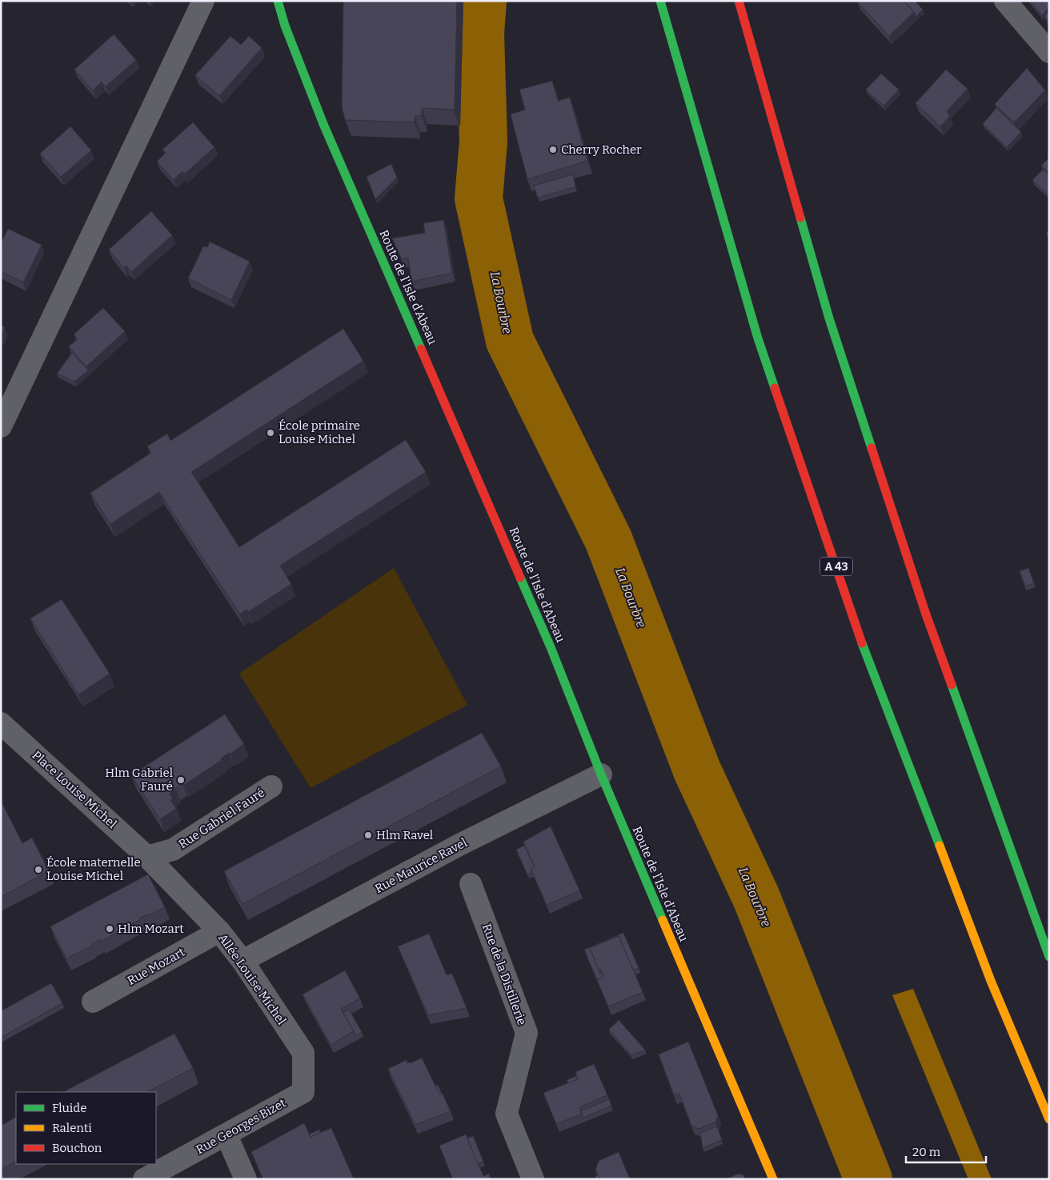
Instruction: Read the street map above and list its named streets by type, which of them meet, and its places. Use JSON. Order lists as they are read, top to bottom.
{
  "streets": {
    "main road": ["Route de l'Isle d'Abeau", "A 43"],
    "street": [
      "Place Louise Michel",
      "Rue Gabriel Fauré",
      "Rue Maurice Ravel",
      "Rue Mozart",
      "Rue de la Distillerie",
      "Allée Louise Michel",
      "Rue Georges Bizet"
    ]
  },
  "crossings": [
    ["Route de l'Isle d'Abeau", "Rue Maurice Ravel"],
    ["Place Louise Michel", "Rue Gabriel Fauré"],
    ["Place Louise Michel", "Allée Louise Michel"],
    ["Rue Gabriel Fauré", "Allée Louise Michel"],
    ["Rue Maurice Ravel", "Allée Louise Michel"],
    ["Rue Mozart", "Allée Louise Michel"],
    ["Allée Louise Michel", "Rue Georges Bizet"]
  ],
  "water": ["La Bourbre"],
  "places": [
    "Cherry Rocher",
    "École primaire Louise Michel",
    "Hlm Gabriel Fauré",
    "Hlm Ravel",
    "École maternelle Louise Michel",
    "Hlm Mozart"
  ],
  "legend": ["Fluide", "Ralenti", "Bouchon"],
  "scale_bar": "20 m"
}
